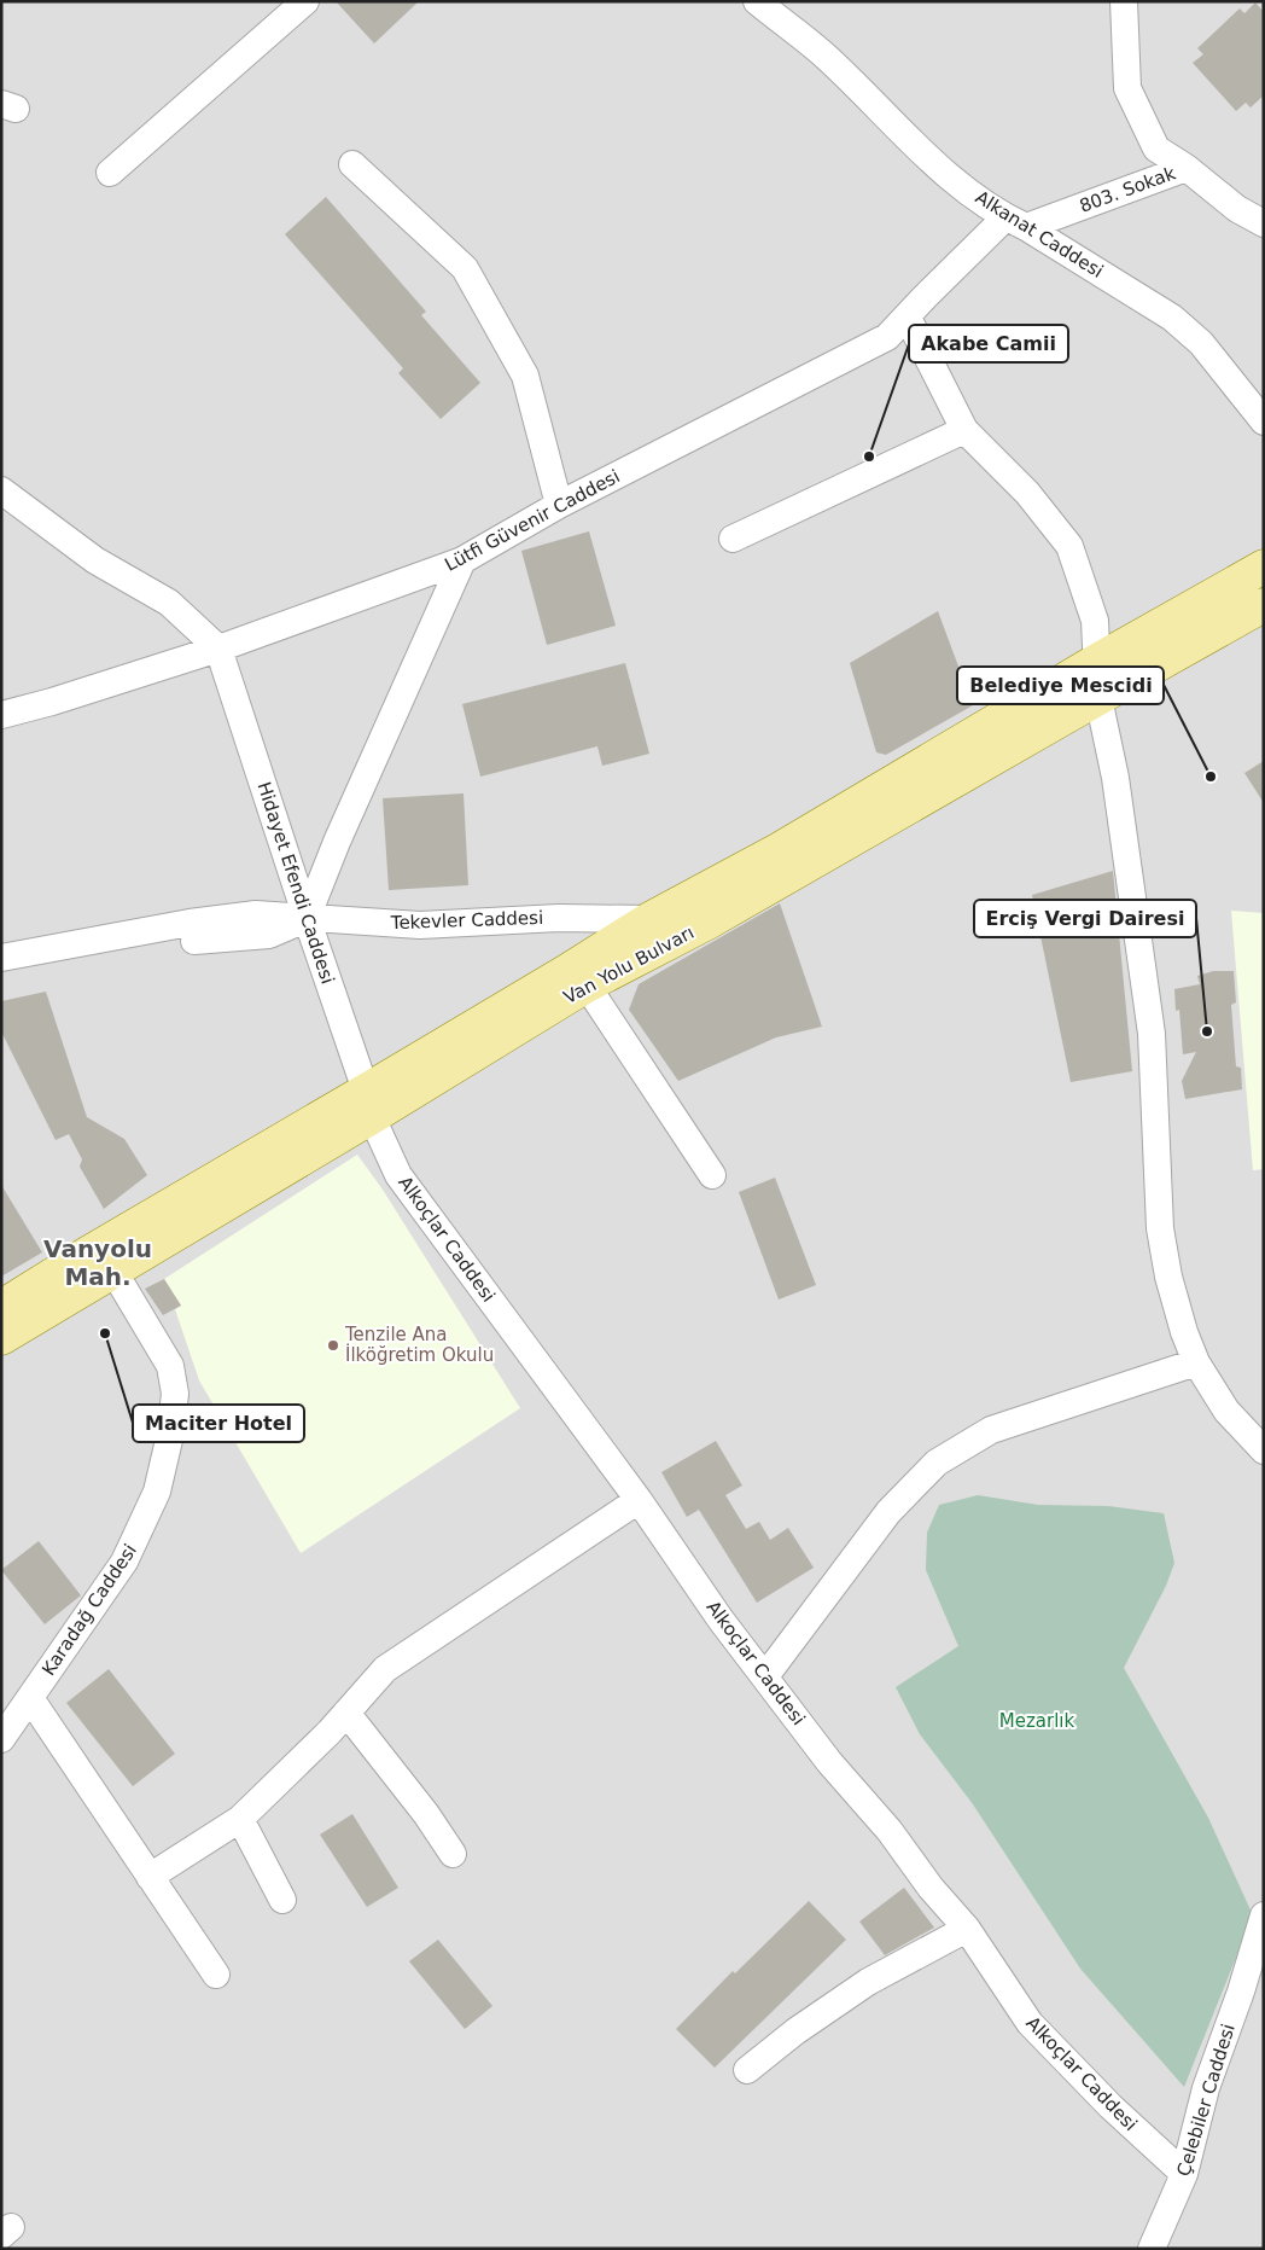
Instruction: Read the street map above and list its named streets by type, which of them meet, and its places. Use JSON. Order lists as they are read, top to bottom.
{
  "streets": {
    "main road": ["Van Yolu Bulvarı"],
    "street": [
      "803. Sokak",
      "Alkanat Caddesi",
      "Lütfi Güvenir Caddesi",
      "Hidayet Efendi Caddesi",
      "Tekevler Caddesi",
      "Alkoçlar Caddesi",
      "Karadağ Caddesi",
      "Çelebiler Caddesi"
    ]
  },
  "crossings": [
    ["803. Sokak", "Alkanat Caddesi"],
    ["803. Sokak", "Lütfi Güvenir Caddesi"],
    ["Alkanat Caddesi", "Lütfi Güvenir Caddesi"],
    ["Lütfi Güvenir Caddesi", "Hidayet Efendi Caddesi"],
    ["Hidayet Efendi Caddesi", "Tekevler Caddesi"],
    ["Hidayet Efendi Caddesi", "Van Yolu Bulvarı"],
    ["Hidayet Efendi Caddesi", "Alkoçlar Caddesi"],
    ["Van Yolu Bulvarı", "Alkoçlar Caddesi"],
    ["Van Yolu Bulvarı", "Karadağ Caddesi"],
    ["Alkoçlar Caddesi", "Çelebiler Caddesi"]
  ],
  "districts": ["Vanyolu Mah."],
  "parks": ["Mezarlık"],
  "places": [
    "Akabe Camii",
    "Belediye Mescidi",
    "Erciş Vergi Dairesi",
    "Maciter Hotel",
    "Tenzile Ana İlköğretim Okulu"
  ]
}
